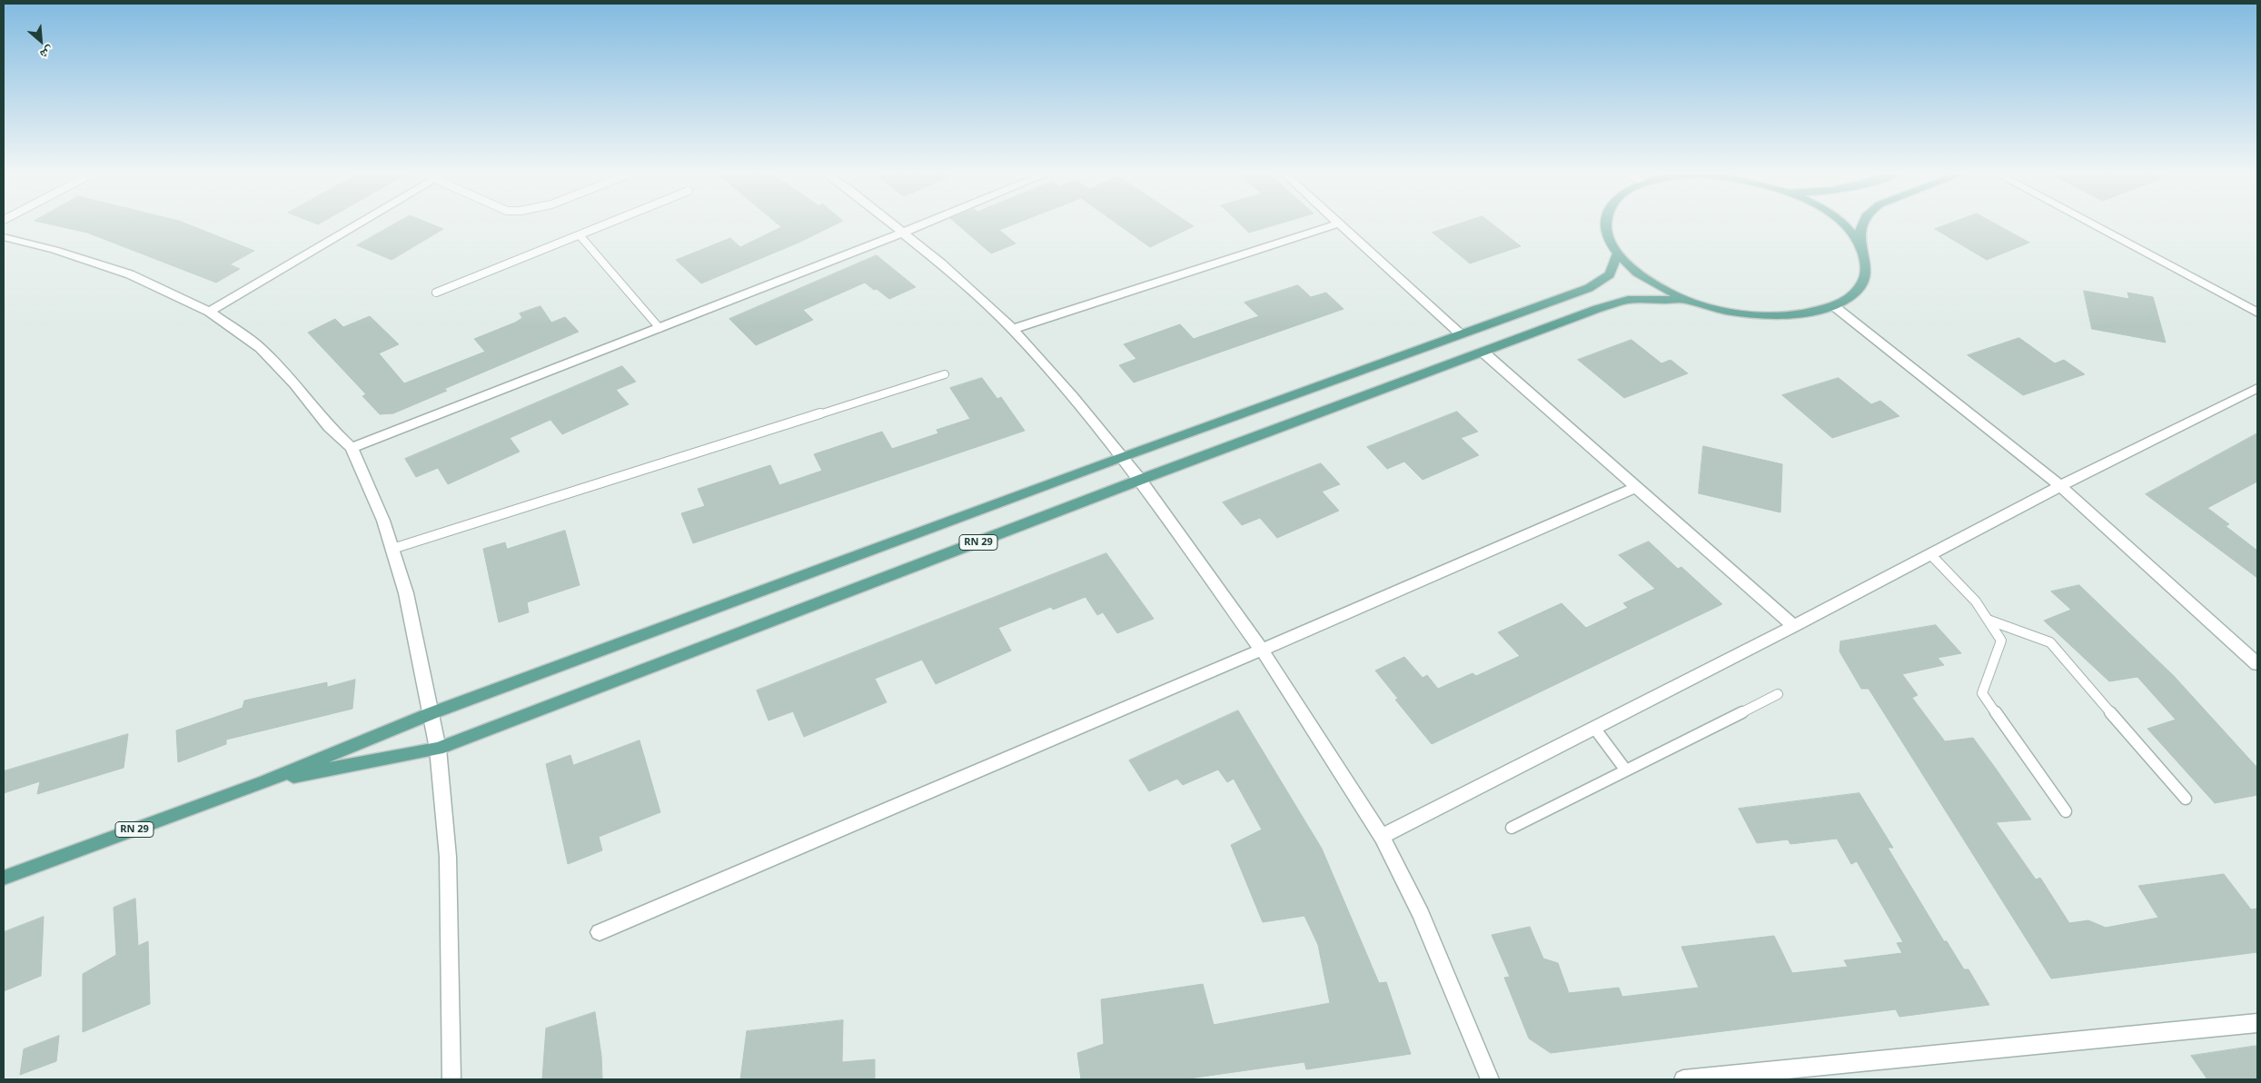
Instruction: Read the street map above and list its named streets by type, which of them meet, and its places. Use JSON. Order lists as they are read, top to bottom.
{
  "streets": {
    "main road": ["RN 29"]
  },
  "north": "bottom right"
}
